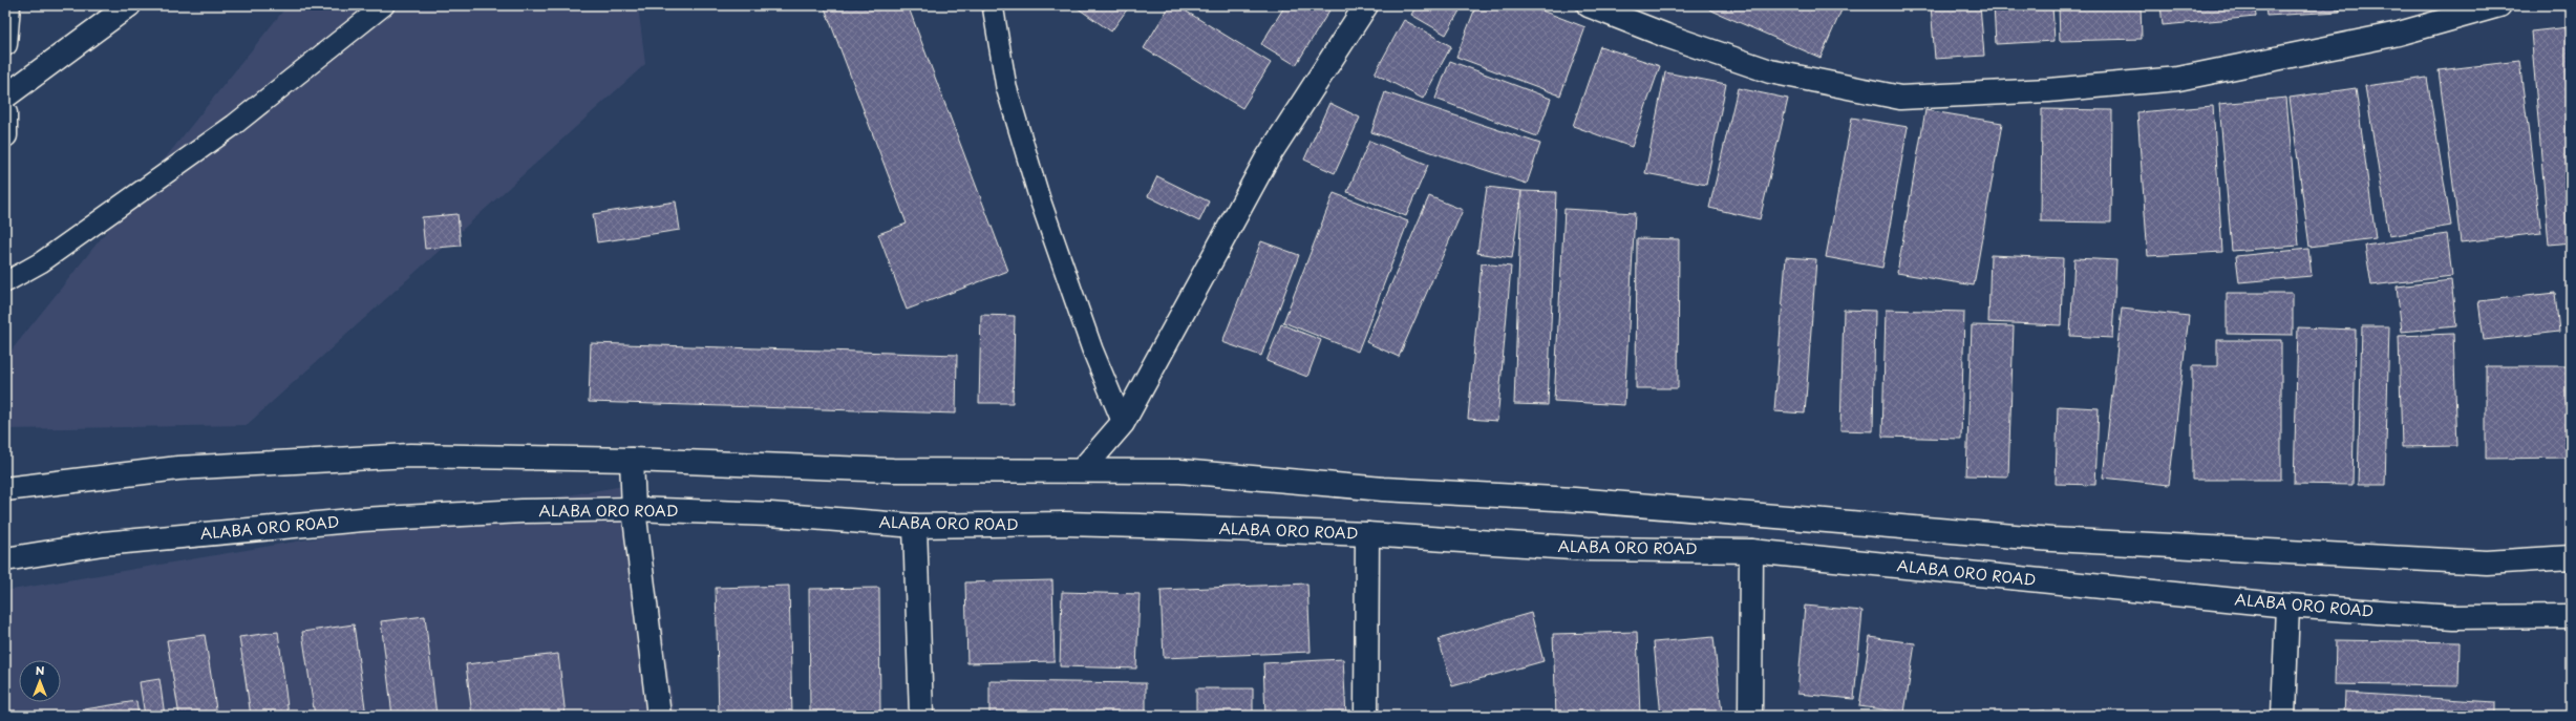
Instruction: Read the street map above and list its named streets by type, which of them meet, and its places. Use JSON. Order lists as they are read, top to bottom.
{
  "streets": {
    "main road": ["ALABA ORO ROAD"]
  },
  "north": "top"
}
